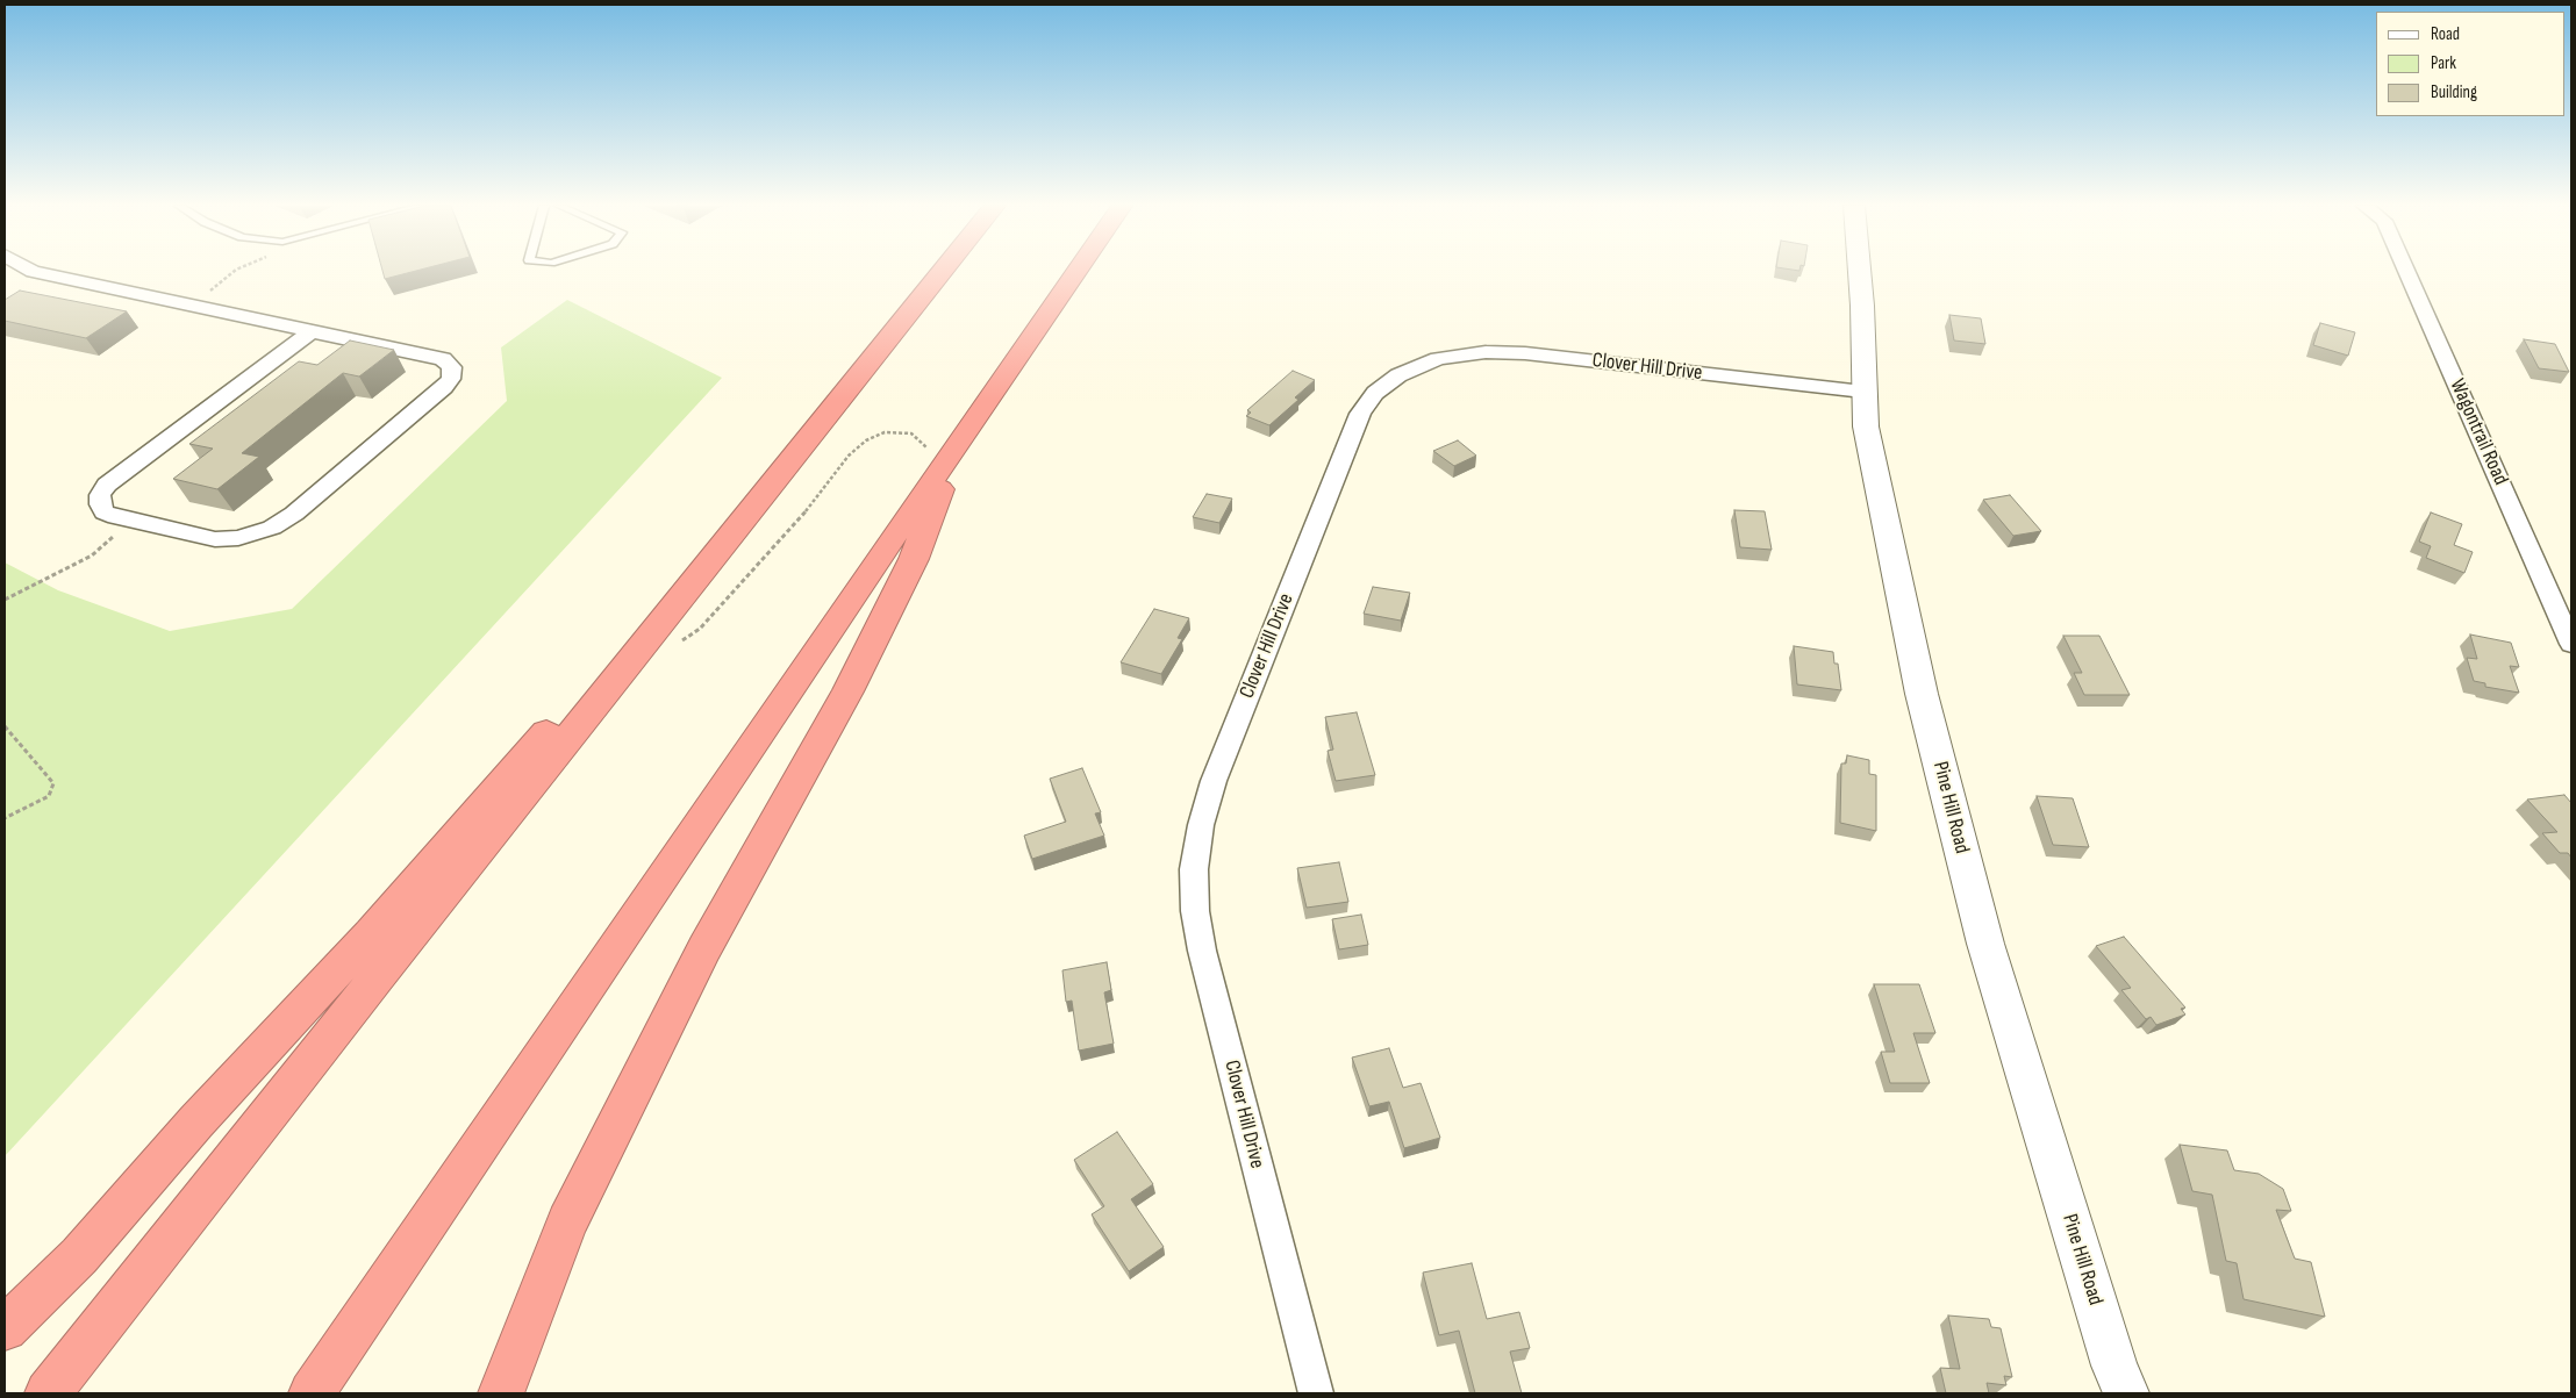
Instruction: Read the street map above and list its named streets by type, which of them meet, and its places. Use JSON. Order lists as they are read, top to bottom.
{
  "streets": {
    "street": ["Clover Hill Drive", "Wagontrail Road", "Pine Hill Road"]
  },
  "crossings": [
    ["Clover Hill Drive", "Pine Hill Road"]
  ],
  "legend": ["Road", "Park", "Building"]
}
